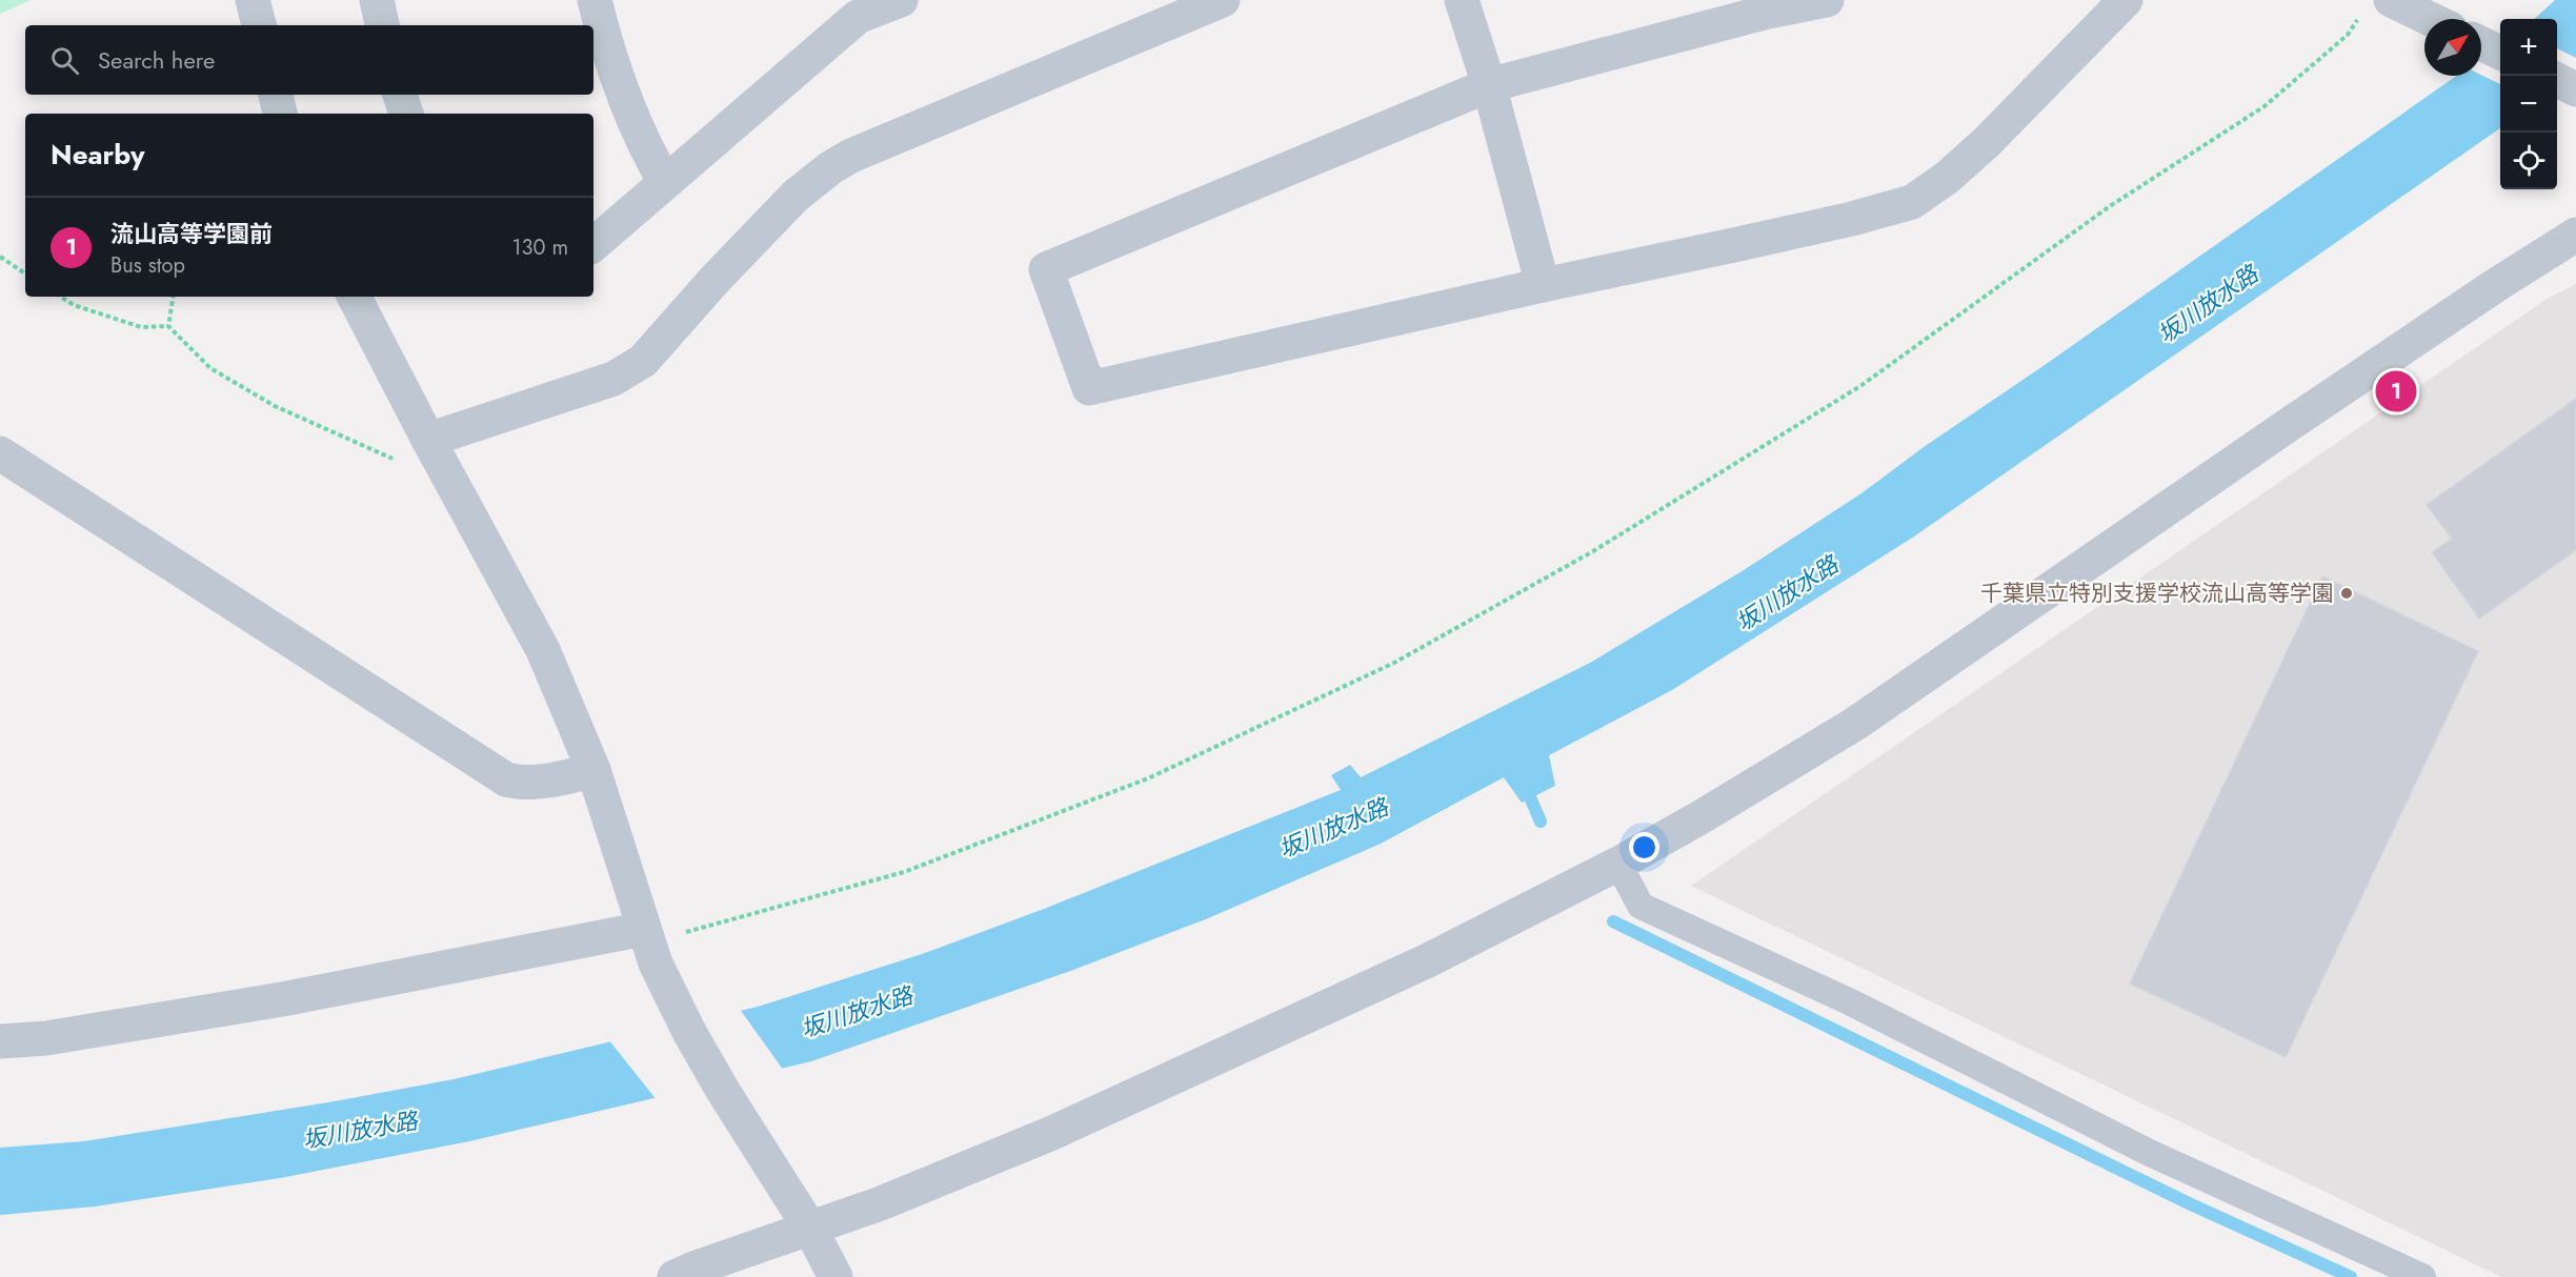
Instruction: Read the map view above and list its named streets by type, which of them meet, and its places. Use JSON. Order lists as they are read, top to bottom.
{
  "water": ["坂川放水路"],
  "places": ["千葉県立特別支援学校流山高等学園"],
  "north": "top right",
  "page": {
    "map_buttons": ["+", "−"],
    "search": "Search here",
    "heading": "Nearby",
    "list": [
      {
        "mark": "1",
        "name": "流山高等学園前",
        "note": "Bus stop",
        "value": "130 m"
      }
    ],
    "pins": "1"
  }
}
